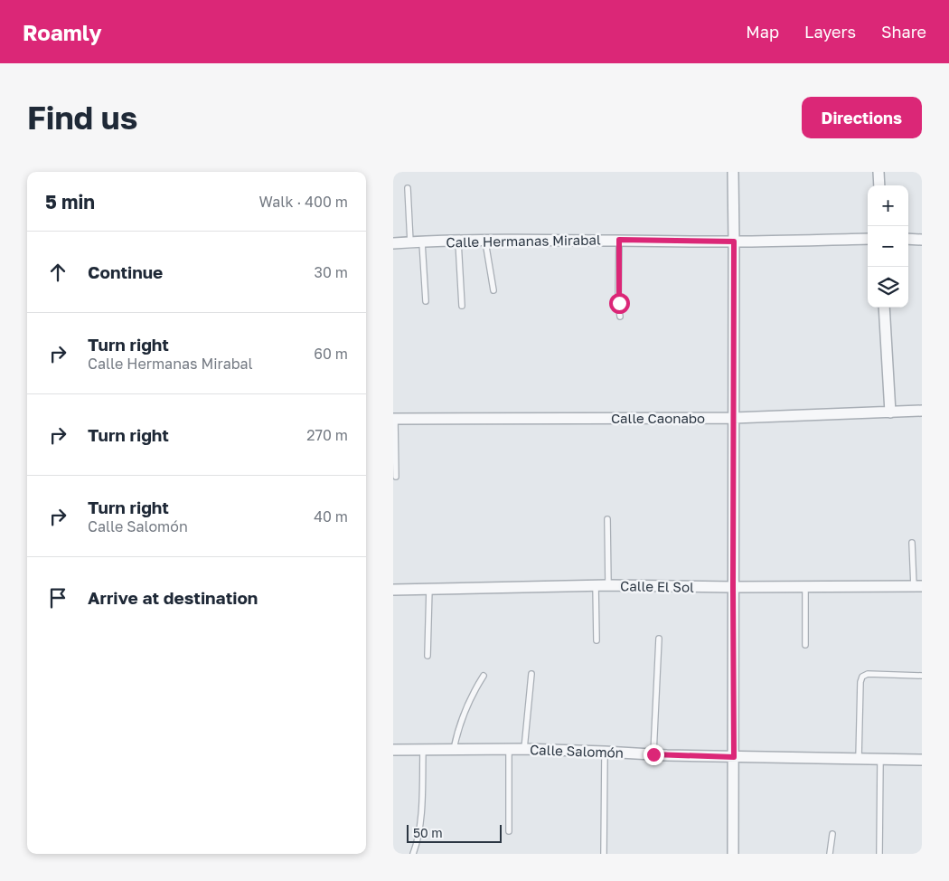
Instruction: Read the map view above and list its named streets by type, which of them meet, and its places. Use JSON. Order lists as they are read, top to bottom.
{
  "streets": {
    "street": [
      "Calle Hermanas Mirabal",
      "Calle Caonabo",
      "Calle El Sol",
      "Calle Salomón"
    ]
  },
  "scale_bar": "50 m",
  "page": {
    "header": "Roamly",
    "nav": ["Map", "Layers", "Share"],
    "buttons": "Directions",
    "title": "Find us",
    "heading": ["5 min", "Walk · 400 m"],
    "map_buttons": ["+", "−"],
    "list": [
      ["Continue", "30 m"],
      ["Turn right", "Calle Hermanas Mirabal", "60 m"],
      ["Turn right", "270 m"],
      ["Turn right", "Calle Salomón", "40 m"],
      "Arrive at destination"
    ],
    "scale": "50 m"
  }
}
